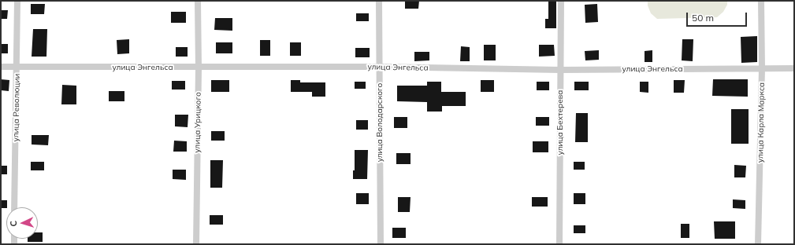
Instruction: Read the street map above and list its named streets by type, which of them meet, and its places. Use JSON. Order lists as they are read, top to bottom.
{
  "streets": {
    "street": [
      "улица Энгельса",
      "улица Революции",
      "улица Урицкого",
      "улица Володарского",
      "улица Бехтерева",
      "улица Карла Маркса"
    ]
  },
  "crossings": [
    ["улица Энгельса", "улица Революции"],
    ["улица Энгельса", "улица Урицкого"],
    ["улица Энгельса", "улица Володарского"],
    ["улица Энгельса", "улица Бехтерева"],
    ["улица Энгельса", "улица Карла Маркса"]
  ],
  "scale_bar": "50 m",
  "north": "left"
}
